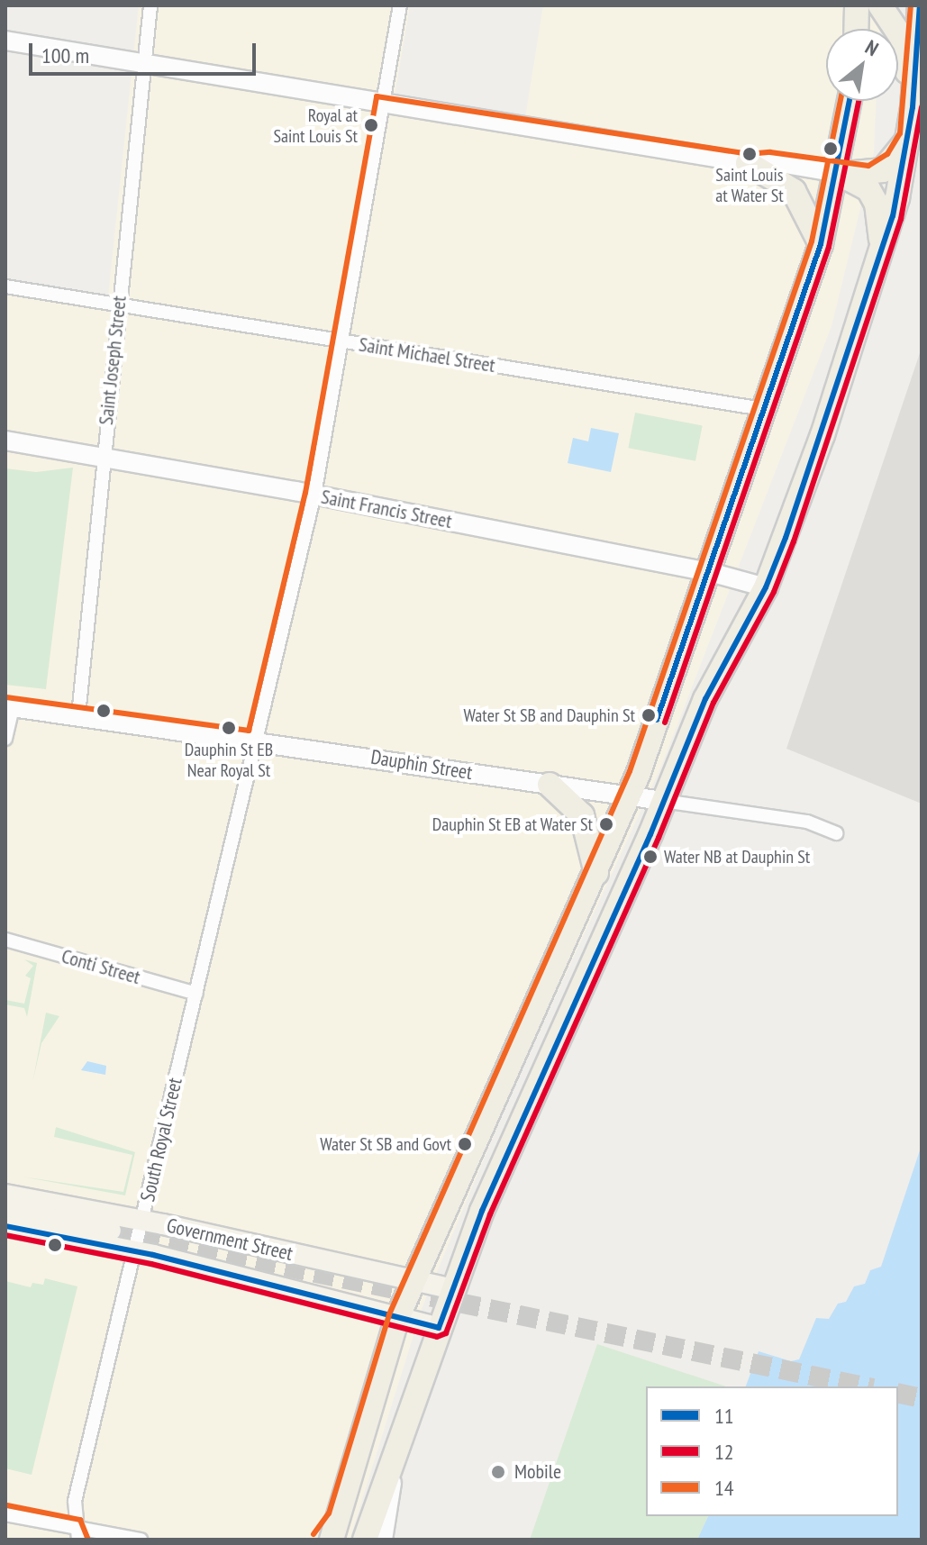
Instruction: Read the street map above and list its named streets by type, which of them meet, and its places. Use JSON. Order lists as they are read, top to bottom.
{
  "streets": {
    "main road": ["Government Street"],
    "street": [
      "Saint Michael Street",
      "Saint Joseph Street",
      "Saint Francis Street",
      "Dauphin Street",
      "Conti Street",
      "South Royal Street"
    ]
  },
  "crossings": [
    ["Saint Michael Street", "Saint Joseph Street"],
    ["Saint Michael Street", "South Royal Street"],
    ["Saint Joseph Street", "Saint Francis Street"],
    ["Saint Joseph Street", "Dauphin Street"],
    ["Saint Francis Street", "South Royal Street"],
    ["Dauphin Street", "South Royal Street"],
    ["Conti Street", "South Royal Street"],
    ["South Royal Street", "Government Street"]
  ],
  "places": [
    "Royal at Saint Louis St",
    "Saint Louis at Water St",
    "Water St SB and Dauphin St",
    "Dauphin St EB Near Royal St",
    "Dauphin St EB at Water St",
    "Water NB at Dauphin St",
    "Water St SB and Govt",
    "Mobile"
  ],
  "lines": ["transit line 11", "transit line 14", "transit line 12"],
  "legend": ["11", "12", "14"],
  "scale_bar": "100 m",
  "north": "top right"
}
